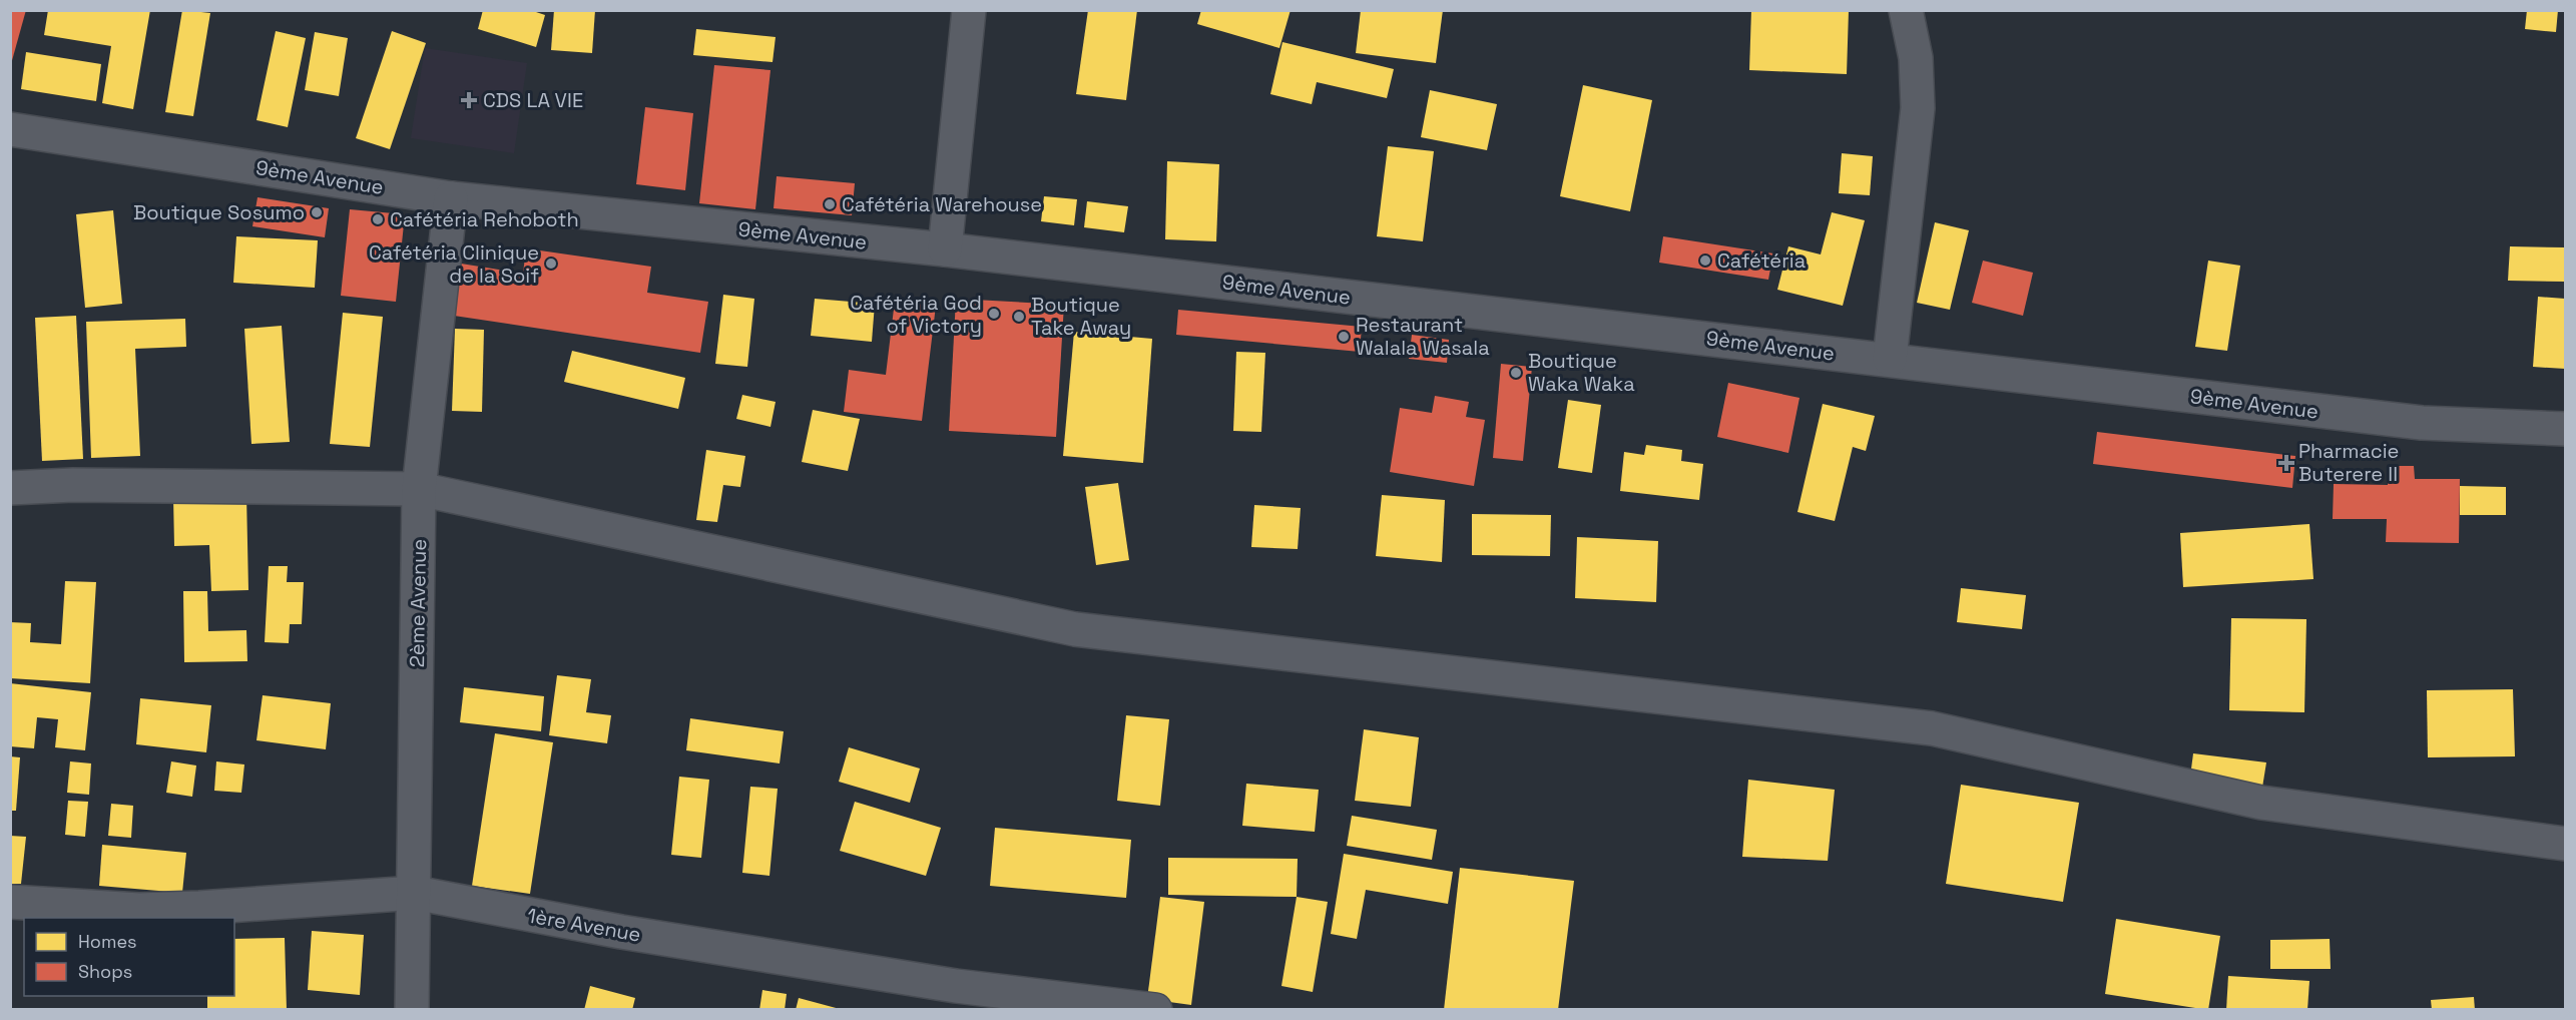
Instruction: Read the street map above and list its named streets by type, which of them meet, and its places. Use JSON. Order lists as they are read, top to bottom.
{
  "streets": {
    "street": ["9ème Avenue", "2ème Avenue", "1ère Avenue"]
  },
  "crossings": [
    ["9ème Avenue", "2ème Avenue"],
    ["2ème Avenue", "1ère Avenue"]
  ],
  "places": {
    "health": ["CDS LA VIE", "Pharmacie Buterere II"],
    "other": [
      "Cafétéria Warehouse",
      "Boutique Sosumo",
      "Cafétéria Rehoboth",
      "Cafétéria",
      "Cafétéria Clinique de la Soif",
      "Cafétéria God of Victory",
      "Boutique Take Away",
      "Restaurant Walala Wasala",
      "Boutique Waka Waka"
    ]
  },
  "legend": ["Homes", "Shops"]
}
